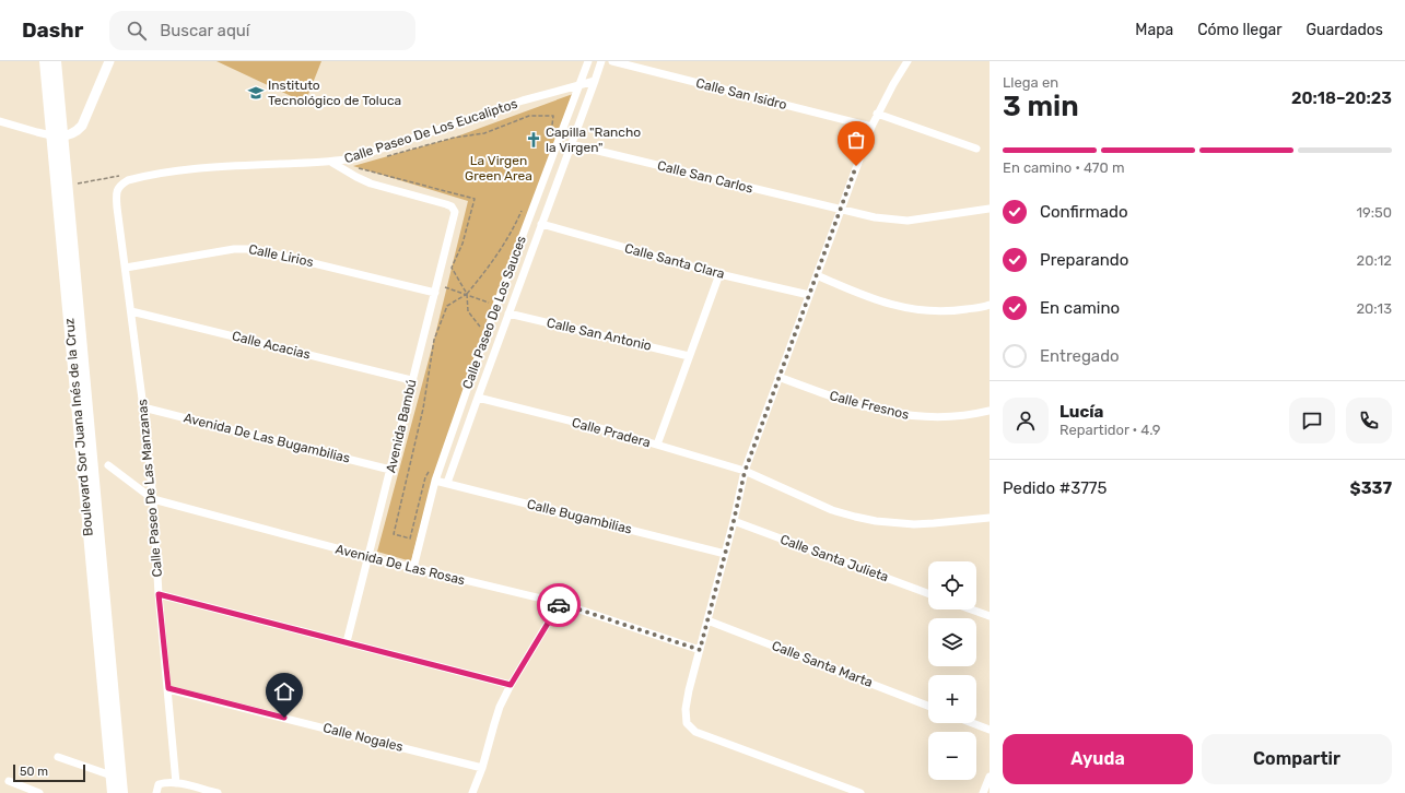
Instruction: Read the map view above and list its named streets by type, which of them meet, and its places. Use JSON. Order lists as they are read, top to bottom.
{
  "streets": {
    "main road": ["Boulevard Sor Juana Inés de la Cruz"],
    "street": [
      "Calle San Isidro",
      "Calle Paseo De Los Eucaliptos",
      "Calle San Carlos",
      "Calle Lirios",
      "Calle Santa Clara",
      "Calle Paseo De Los Sauces",
      "Calle San Antonio",
      "Calle Acacias",
      "Calle Fresnos",
      "Avenida Bambú",
      "Calle Pradera",
      "Avenida De Las Bugambilias",
      "Calle Paseo De Las Manzanas",
      "Calle Bugambilias",
      "Calle Santa Julieta",
      "Avenida De Las Rosas",
      "Calle Santa Marta",
      "Calle Nogales"
    ]
  },
  "crossings": [
    ["Calle Paseo De Los Eucaliptos", "Calle Paseo De Los Sauces"],
    ["Calle Paseo De Los Eucaliptos", "Avenida Bambú"],
    ["Calle Paseo De Los Eucaliptos", "Calle Paseo De Las Manzanas"],
    ["Calle San Carlos", "Calle Paseo De Los Sauces"],
    ["Calle Lirios", "Avenida Bambú"],
    ["Calle Lirios", "Calle Paseo De Las Manzanas"],
    ["Calle Santa Clara", "Calle Paseo De Los Sauces"],
    ["Calle Paseo De Los Sauces", "Calle San Antonio"],
    ["Calle Paseo De Los Sauces", "Calle Pradera"],
    ["Calle Paseo De Los Sauces", "Calle Bugambilias"],
    ["Calle Paseo De Los Sauces", "Avenida De Las Rosas"],
    ["Calle Acacias", "Avenida Bambú"],
    ["Calle Acacias", "Calle Paseo De Las Manzanas"],
    ["Avenida Bambú", "Avenida De Las Bugambilias"],
    ["Avenida Bambú", "Avenida De Las Rosas"],
    ["Avenida De Las Bugambilias", "Calle Paseo De Las Manzanas"],
    ["Calle Paseo De Las Manzanas", "Avenida De Las Rosas"],
    ["Calle Paseo De Las Manzanas", "Calle Nogales"]
  ],
  "parks": ["La Virgen Green Area"],
  "places": {
    "school or university": ["Instituto Tecnológico de Toluca"],
    "church": ["Capilla \"Rancho la Virgen\""]
  },
  "scale_bar": "50 m",
  "page": {
    "header": "Dashr",
    "search": "Buscar aquí",
    "nav": ["Mapa", "Cómo llegar", "Guardados"],
    "heading": ["3 min", "Llega en", "20:18–20:23"],
    "panel": [
      "Lucía",
      "Repartidor · 4.9",
      "Pedido #3775",
      "$337"
    ],
    "bar": "En camino · 470 m",
    "list": [
      ["Confirmado", "19:50"],
      ["Preparando", "20:12"],
      ["En camino", "20:13"],
      "Entregado"
    ],
    "map_buttons": ["+", "−"],
    "buttons": ["Ayuda", "Compartir"],
    "scale": "50 m"
  }
}
